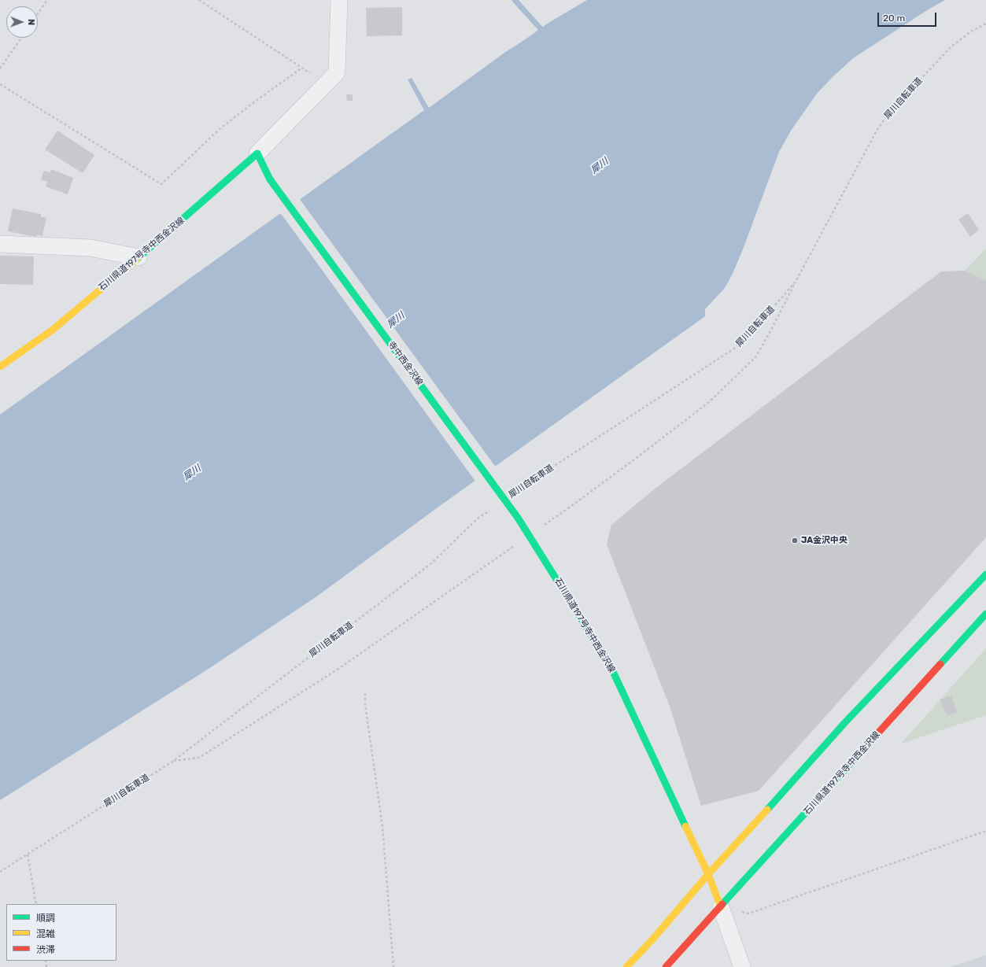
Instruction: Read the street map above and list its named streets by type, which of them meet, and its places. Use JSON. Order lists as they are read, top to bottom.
{
  "streets": {
    "main road": ["石川県道197号寺中西金沢線", "寺中西金沢線"],
    "path": ["犀川自転車道"]
  },
  "crossings": [
    ["石川県道197号寺中西金沢線", "寺中西金沢線"]
  ],
  "water": ["犀川"],
  "places": ["JA金沢中央"],
  "legend": ["順調", "混雑", "渋滞"],
  "scale_bar": "20 m",
  "north": "right"
}
